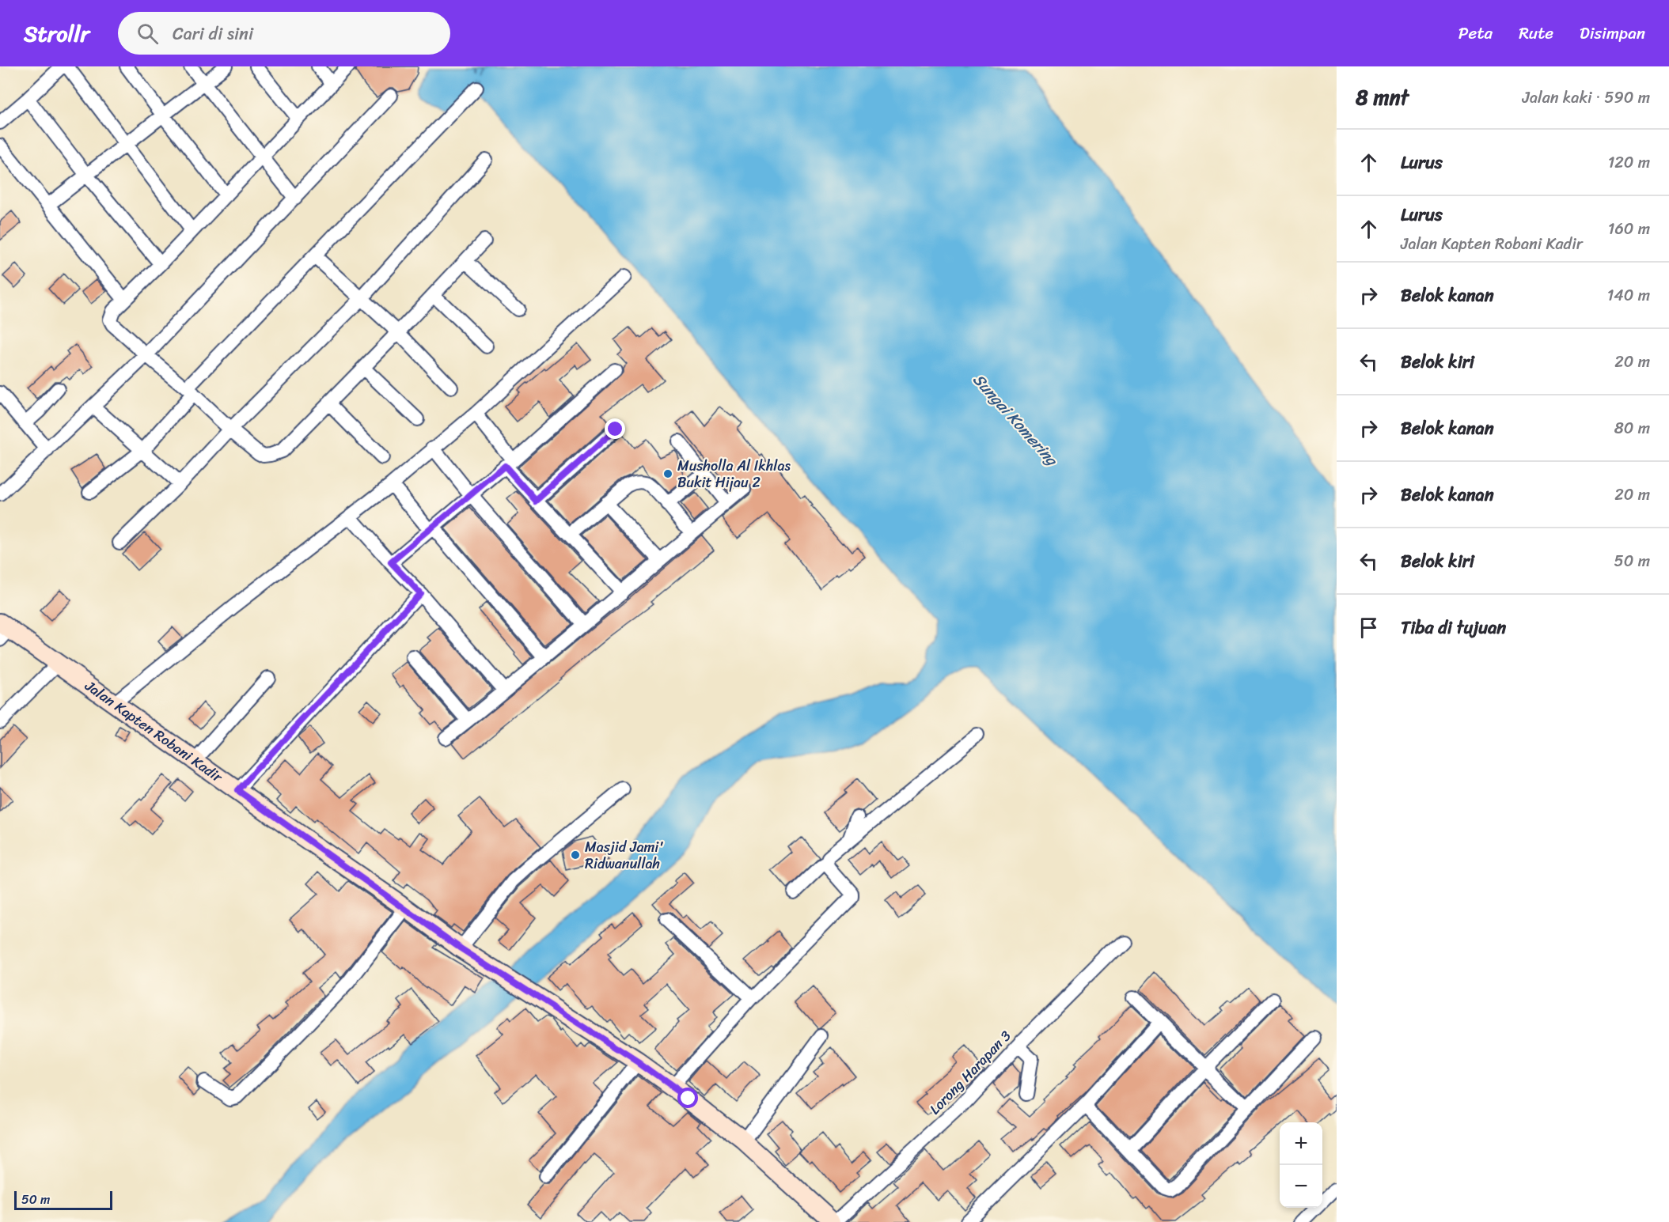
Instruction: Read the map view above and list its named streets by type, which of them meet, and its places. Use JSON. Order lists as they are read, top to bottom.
{
  "streets": {
    "main road": ["Jalan Kapten Robani Kadir"],
    "street": ["Lorong Harapan 3"]
  },
  "water": ["Sungai Komering"],
  "places": ["Musholla Al Ikhlas Bukit Hijau 2", "Masjid Jami' Ridwanullah"],
  "scale_bar": "50 m",
  "page": {
    "header": "Strollr",
    "search": "Cari di sini",
    "nav": ["Peta", "Rute", "Disimpan"],
    "heading": ["8 mnt", "Jalan kaki · 590 m"],
    "list": [
      ["Lurus", "120 m"],
      ["Lurus", "Jalan Kapten Robani Kadir", "160 m"],
      ["Belok kanan", "140 m"],
      ["Belok kiri", "20 m"],
      ["Belok kanan", "80 m"],
      ["Belok kanan", "20 m"],
      ["Belok kiri", "50 m"],
      "Tiba di tujuan"
    ],
    "map_buttons": ["+", "−"],
    "scale": "50 m"
  }
}
